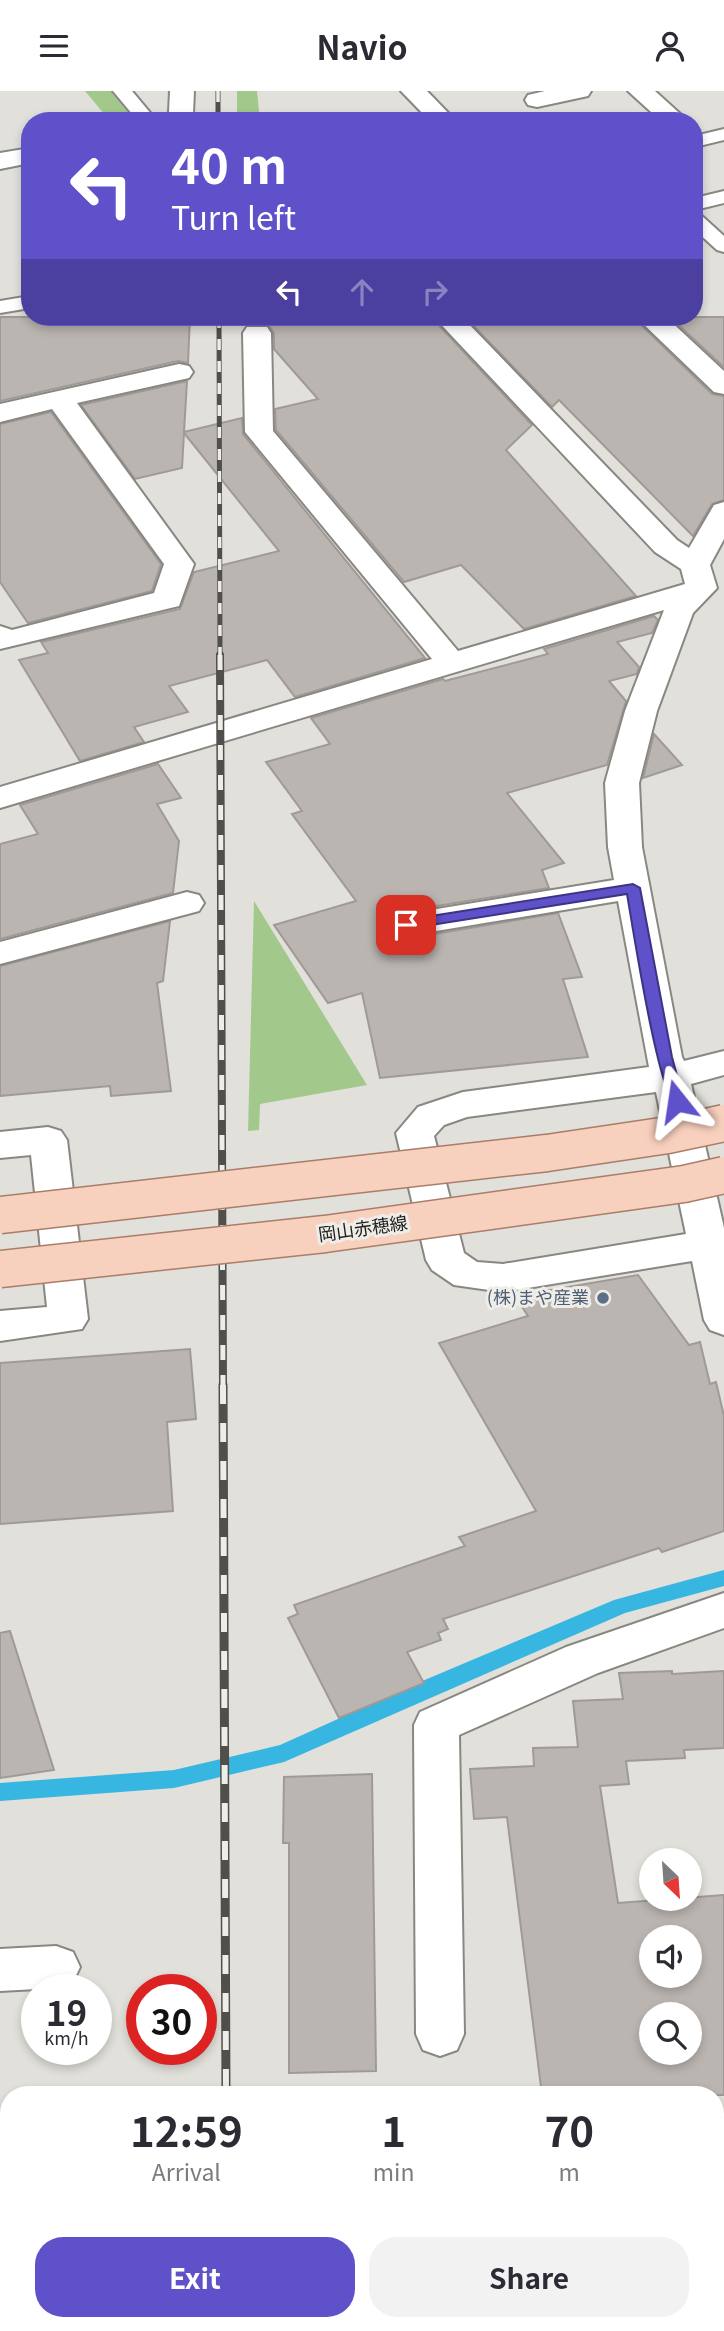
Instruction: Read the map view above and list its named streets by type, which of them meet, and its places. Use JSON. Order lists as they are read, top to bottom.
{
  "streets": {
    "main road": ["岡山赤穂線"]
  },
  "places": ["(株)まや産業"],
  "north": "bottom right",
  "page": {
    "header": "Navio",
    "turn": ["40 m", "Turn left"],
    "speed": "19 km/h",
    "limit": "30",
    "eta": [
      "12:59",
      "Arrival",
      "1",
      "min",
      "70",
      "m"
    ],
    "buttons": ["Exit", "Share"]
  }
}
